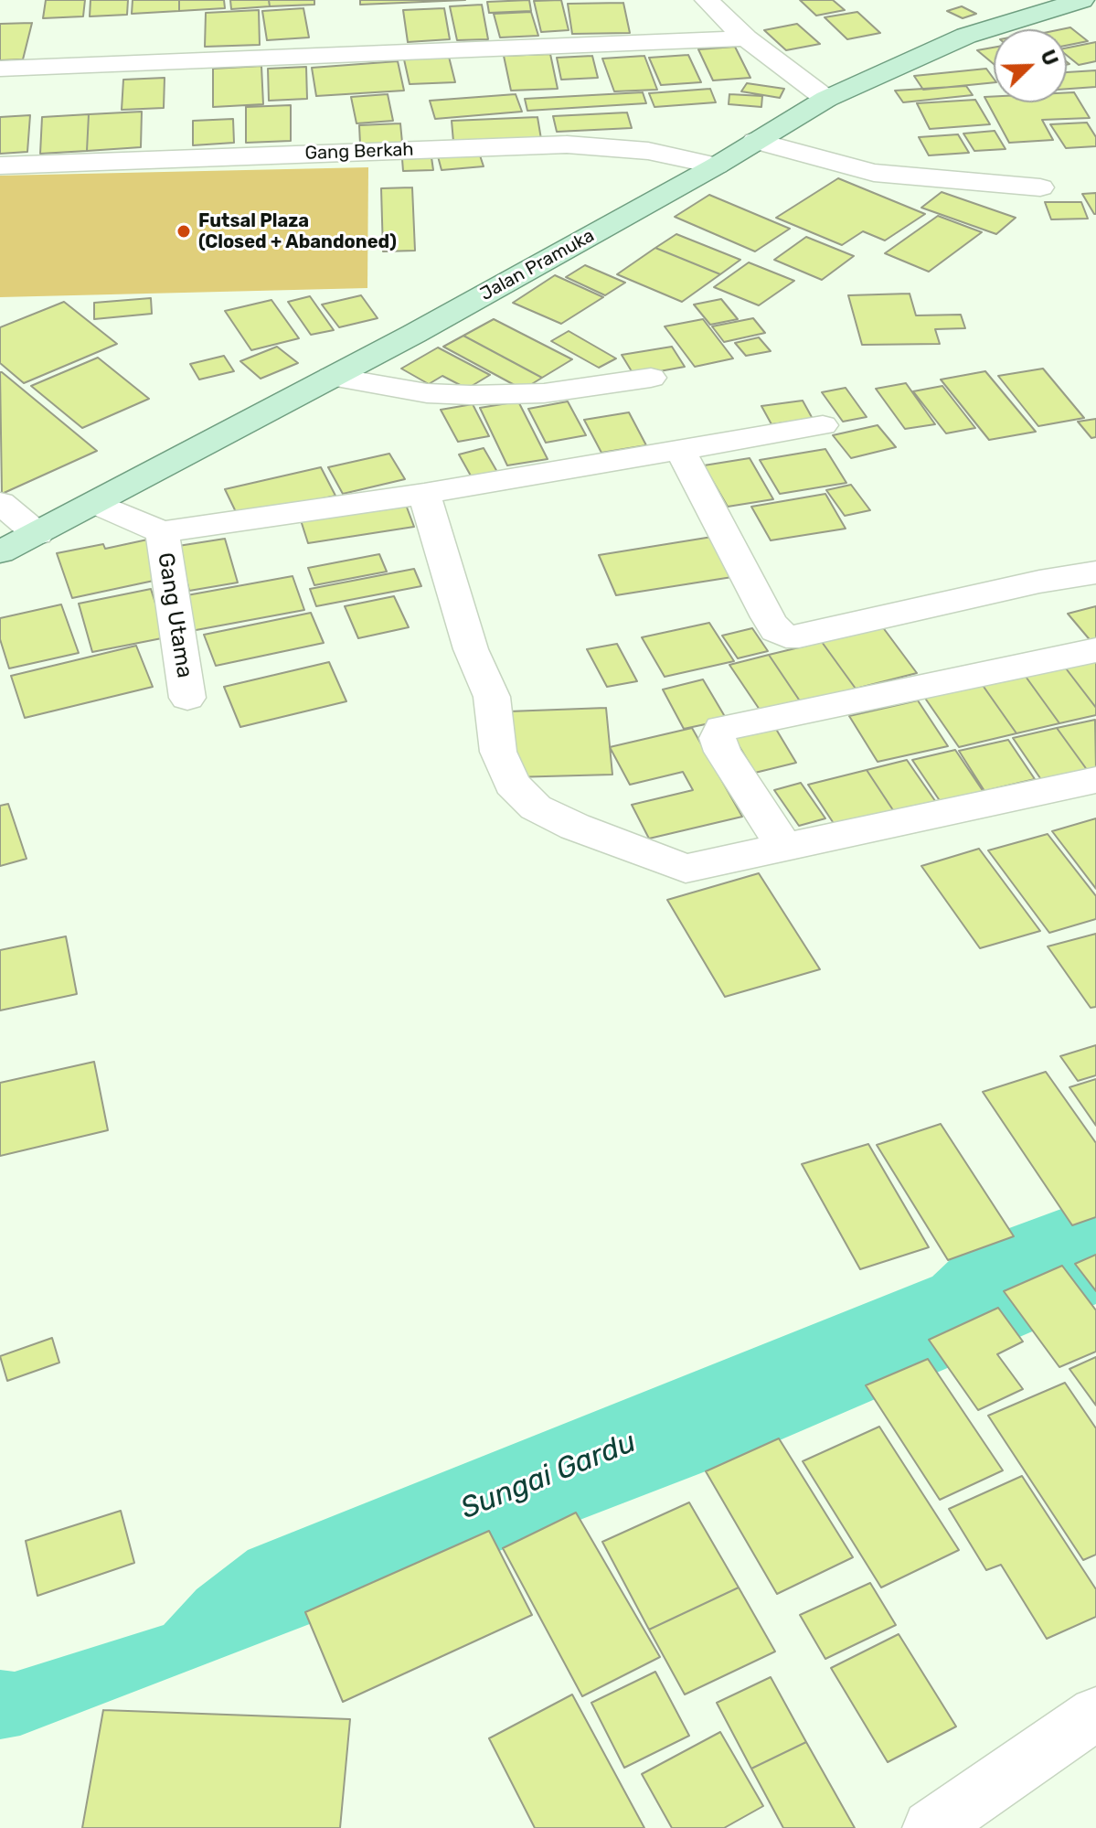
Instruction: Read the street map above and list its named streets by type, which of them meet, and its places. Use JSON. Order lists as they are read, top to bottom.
{
  "streets": {
    "main road": ["Jalan Pramuka"],
    "street": ["Gang Berkah", "Gang Utama"]
  },
  "crossings": [
    ["Gang Berkah", "Jalan Pramuka"]
  ],
  "water": ["Sungai Gardu"],
  "places": ["Futsal Plaza (Closed + Abandoned)"],
  "north": "top right"
}
